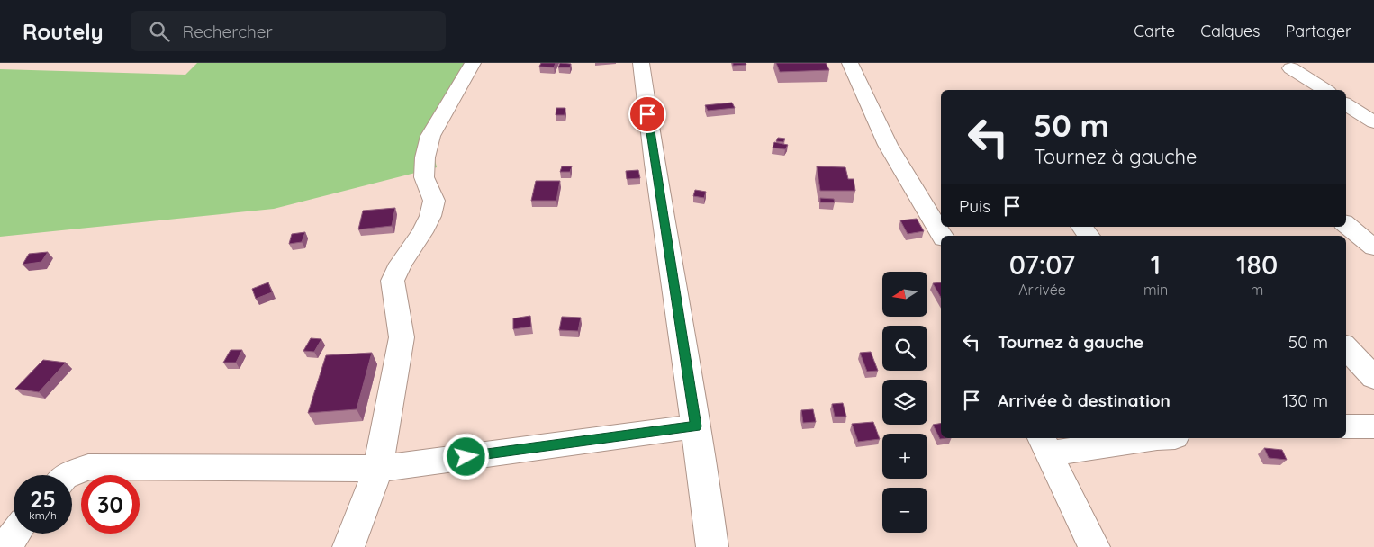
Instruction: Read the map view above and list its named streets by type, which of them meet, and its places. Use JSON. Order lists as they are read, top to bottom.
{
  "north": "left",
  "page": {
    "header": "Routely",
    "search": "Rechercher",
    "nav": ["Carte", "Calques", "Partager"],
    "turn": ["50 m", "Tournez à gauche"],
    "then": "Puis",
    "eta": [
      "07:07",
      "Arrivée",
      "1",
      "min",
      "180",
      "m"
    ],
    "map_buttons": ["+", "−"],
    "list": [
      {
        "name": "Tournez à gauche",
        "value": "50 m"
      },
      {
        "name": "Arrivée à destination",
        "value": "130 m"
      }
    ],
    "speed": "25 km/h",
    "limit": "30"
  }
}
